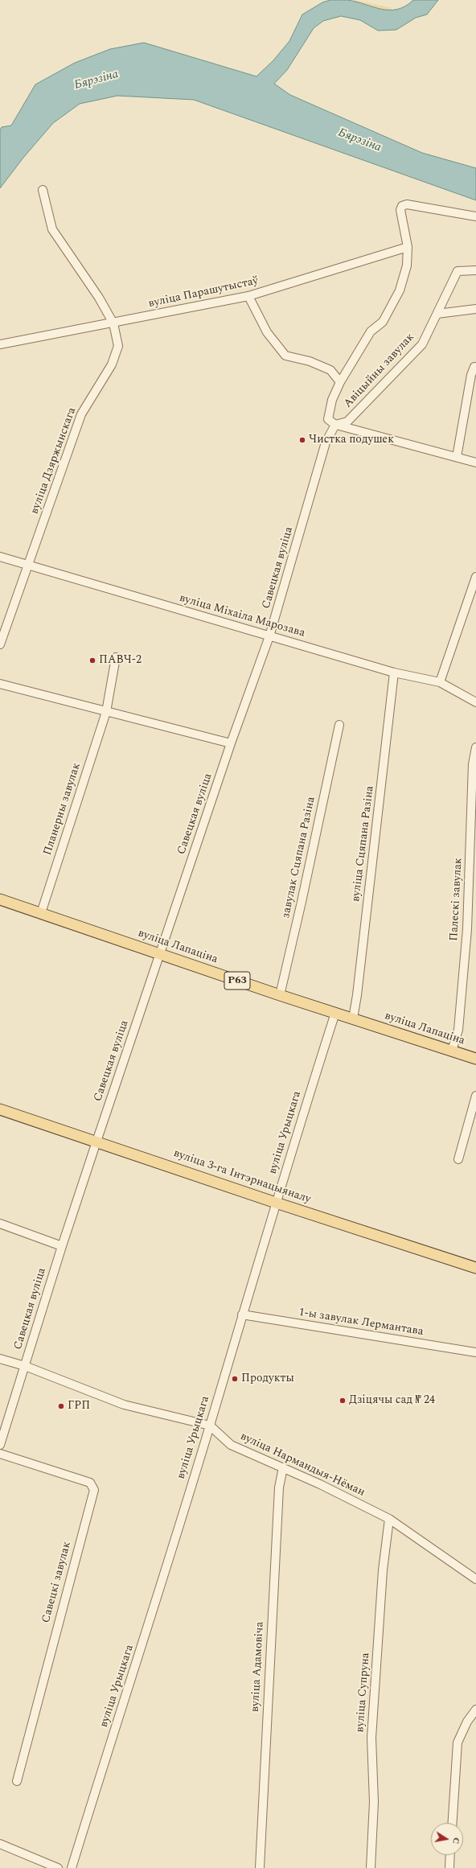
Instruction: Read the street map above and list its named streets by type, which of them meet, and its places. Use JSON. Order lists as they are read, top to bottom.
{
  "streets": {
    "main road": ["вуліца Лапаціна", "Р63", "вуліца 3-га Інтэрнацыяналу"],
    "street": [
      "вуліца Парашутыстаў",
      "Авіцыйны завулак",
      "вуліца Дзяржынскага",
      "Савецкая вуліца",
      "вуліца Міхаіла Марозава",
      "Планерны завулак",
      "вуліца Сцяпана Разіна",
      "завулак Сцяпана Разіна",
      "Палескі завулак",
      "вуліца Урыцкага",
      "1-ы завулак Лермантава",
      "вуліца Нармандыя-Нёман",
      "Савецкі завулак",
      "вуліца Адамовіча",
      "вуліца Супруна"
    ]
  },
  "crossings": [
    ["вуліца Парашутыстаў", "вуліца Дзяржынскага"],
    ["Авіцыйны завулак", "Савецкая вуліца"],
    ["вуліца Дзяржынскага", "вуліца Міхаіла Марозава"],
    ["Савецкая вуліца", "вуліца Міхаіла Марозава"],
    ["Савецкая вуліца", "вуліца Лапаціна"],
    ["Савецкая вуліца", "вуліца 3-га Інтэрнацыяналу"],
    ["Савецкая вуліца", "вуліца Нармандыя-Нёман"],
    ["вуліца Міхаіла Марозава", "вуліца Сцяпана Разіна"],
    ["Планерны завулак", "вуліца Лапаціна"],
    ["вуліца Сцяпана Разіна", "вуліца Лапаціна"],
    ["завулак Сцяпана Разіна", "вуліца Лапаціна"],
    ["Палескі завулак", "вуліца Лапаціна"],
    ["вуліца Лапаціна", "вуліца Урыцкага"],
    ["вуліца Урыцкага", "вуліца 3-га Інтэрнацыяналу"],
    ["вуліца Урыцкага", "1-ы завулак Лермантава"],
    ["вуліца Урыцкага", "вуліца Нармандыя-Нёман"],
    ["вуліца Нармандыя-Нёман", "вуліца Адамовіча"],
    ["вуліца Нармандыя-Нёман", "вуліца Супруна"]
  ],
  "water": ["Бярэзіна"],
  "places": [
    "Чистка подушек",
    "ПАВЧ-2",
    "Продукты",
    "Дзіцячы сад № 24",
    "ГРП"
  ],
  "north": "right"
}
